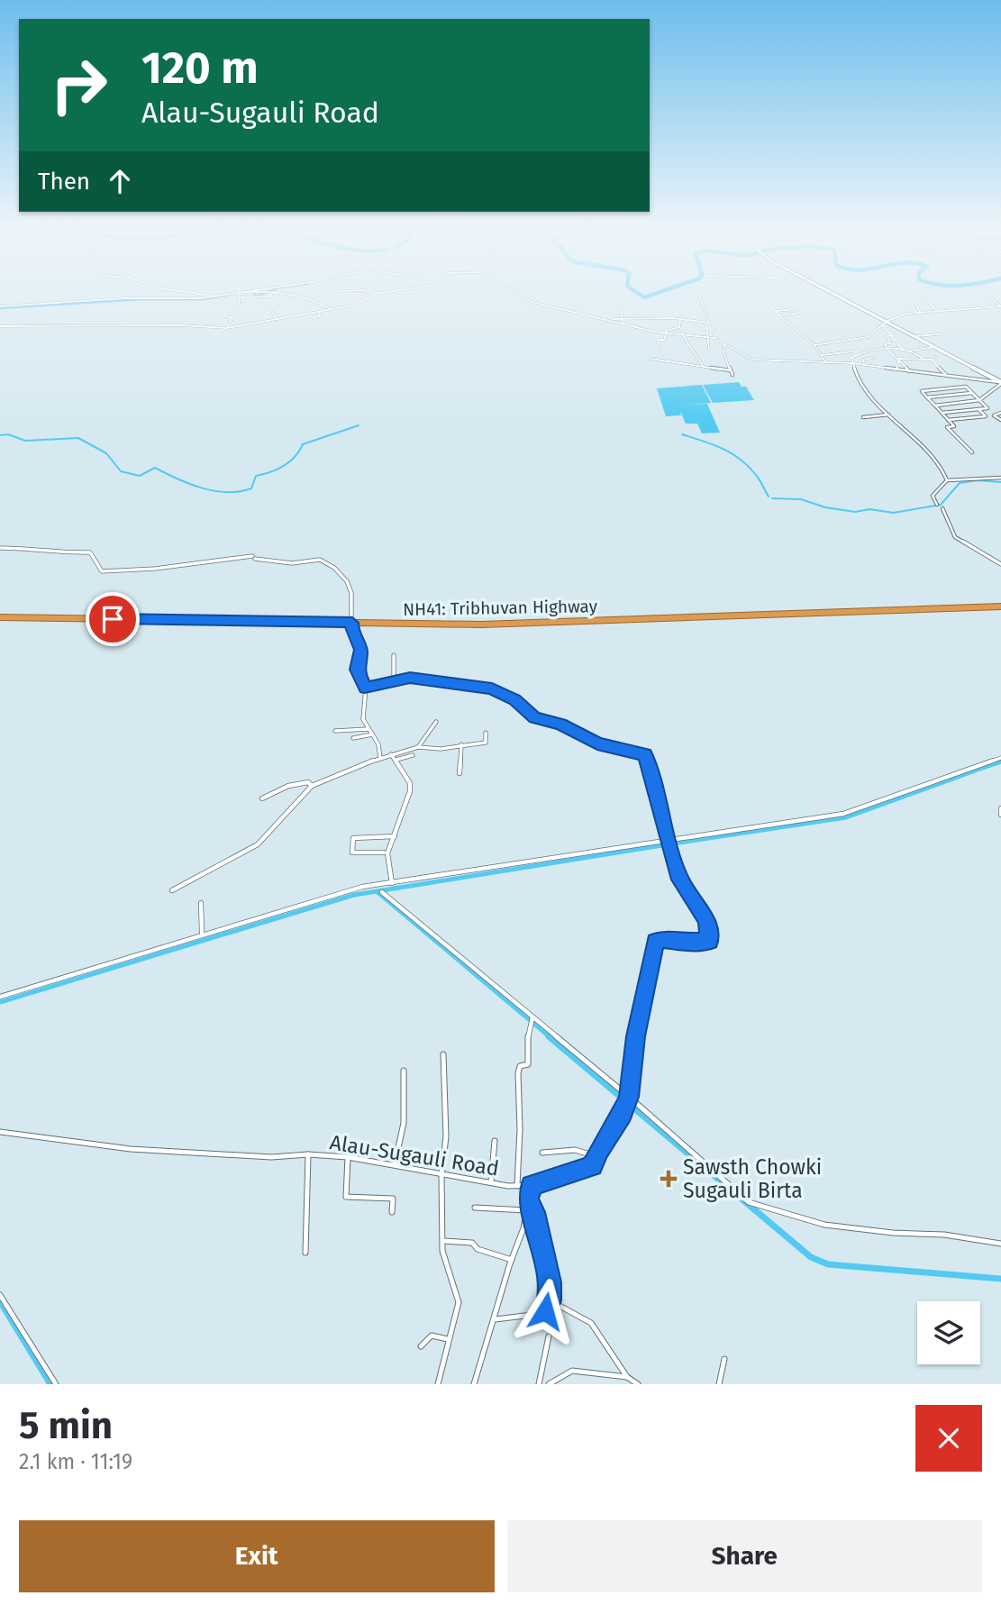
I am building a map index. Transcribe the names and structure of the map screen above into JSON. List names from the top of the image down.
{
  "streets": {
    "highway": ["NH41: Tribhuvan Highway"],
    "street": ["Alau-Sugauli Road"]
  },
  "places": {
    "health": ["Sawsth Chowki Sugauli Birta"]
  },
  "page": {
    "turn": ["120 m", "Alau-Sugauli Road"],
    "then": "Then",
    "heading": ["5 min", "2.1 km · 11:19"],
    "buttons": ["Exit", "Share"]
  }
}
